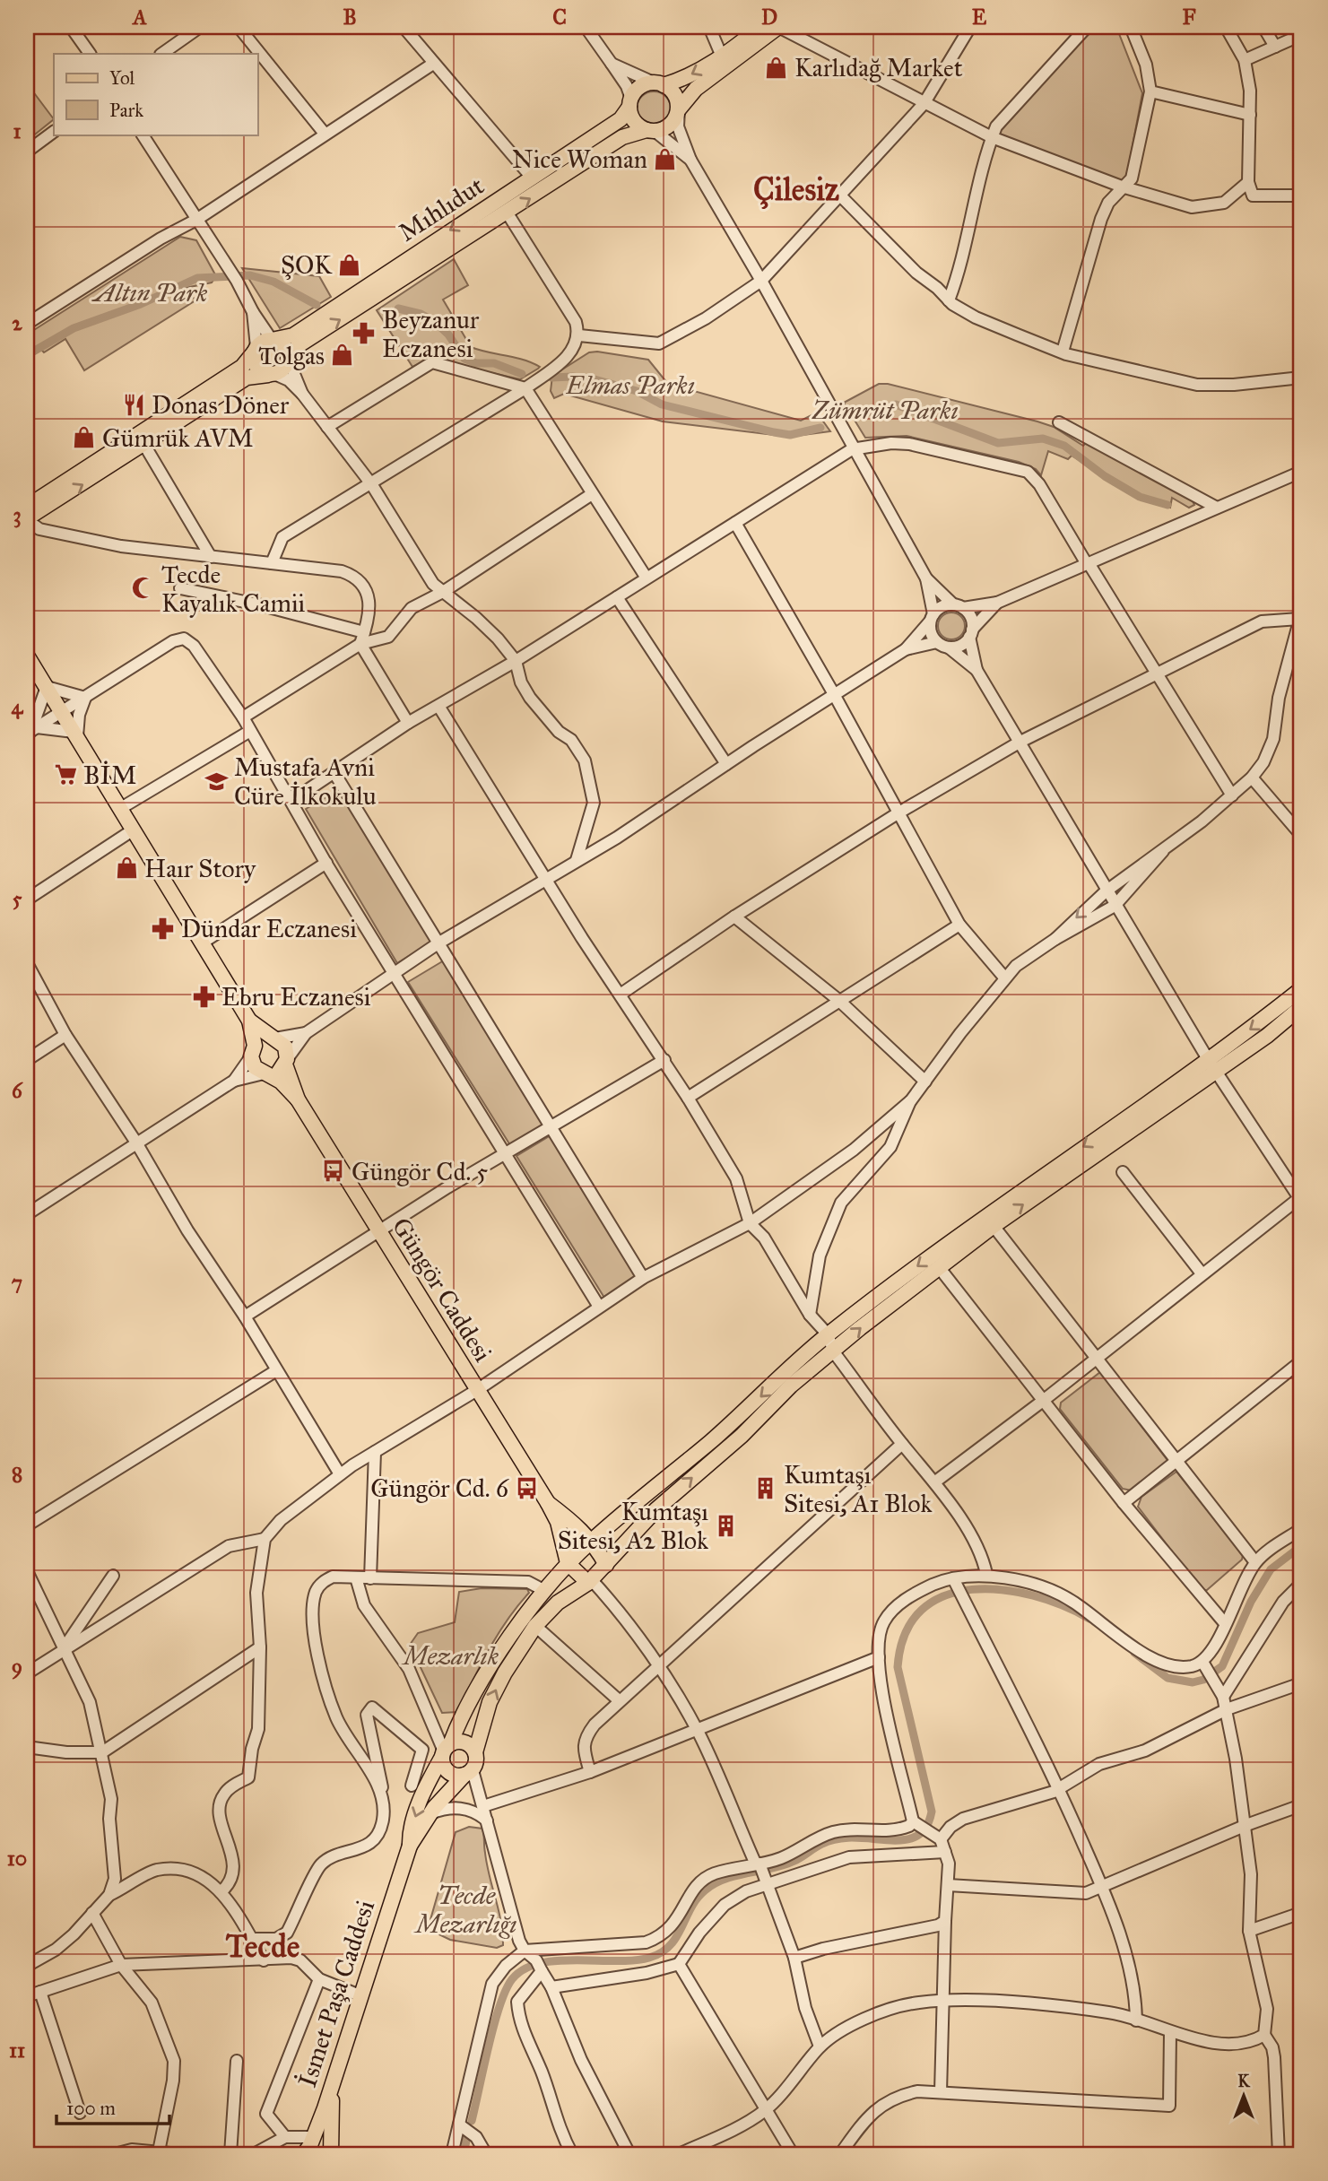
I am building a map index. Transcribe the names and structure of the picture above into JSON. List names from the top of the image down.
{
  "streets": {
    "main road": ["Mıhlıdut", "Güngör Caddesi", "İsmet Paşa Caddesi"]
  },
  "districts": ["Çilesiz", "Tecde"],
  "parks": [
    "Altın Park",
    "Elmas Parkı",
    "Zümrüt Parkı",
    "Mezarlık",
    "Tecde Mezarlığı"
  ],
  "places": {
    "shop": [
      "Karlıdağ Market",
      "Nice Woman",
      "ŞOK",
      "Tolgas",
      "Gümrük AVM",
      "Haır Story"
    ],
    "pharmacy": ["Beyzanur Eczanesi", "Dündar Eczanesi", "Ebru Eczanesi"],
    "restaurant": ["Donas Döner"],
    "mosque": ["Tecde Kayalık Camii"],
    "supermarket": ["BİM"],
    "school or university": ["Mustafa Avni Cüre İlkokulu"],
    "bus stop": ["Güngör Cd. 5", "Güngör Cd. 6"],
    "building": ["Kumtaşı Sitesi, A1 Blok", "Kumtaşı Sitesi, A2 Blok"]
  },
  "legend": ["Yol", "Park"],
  "scale_bar": "100 m",
  "north": "top",
  "grid": {
    "columns": [
      "A",
      "B",
      "C",
      "D",
      "E",
      "F"
    ],
    "rows": [
      "1",
      "2",
      "3",
      "4",
      "5",
      "6",
      "7",
      "8",
      "9",
      "10",
      "11"
    ]
  }
}
